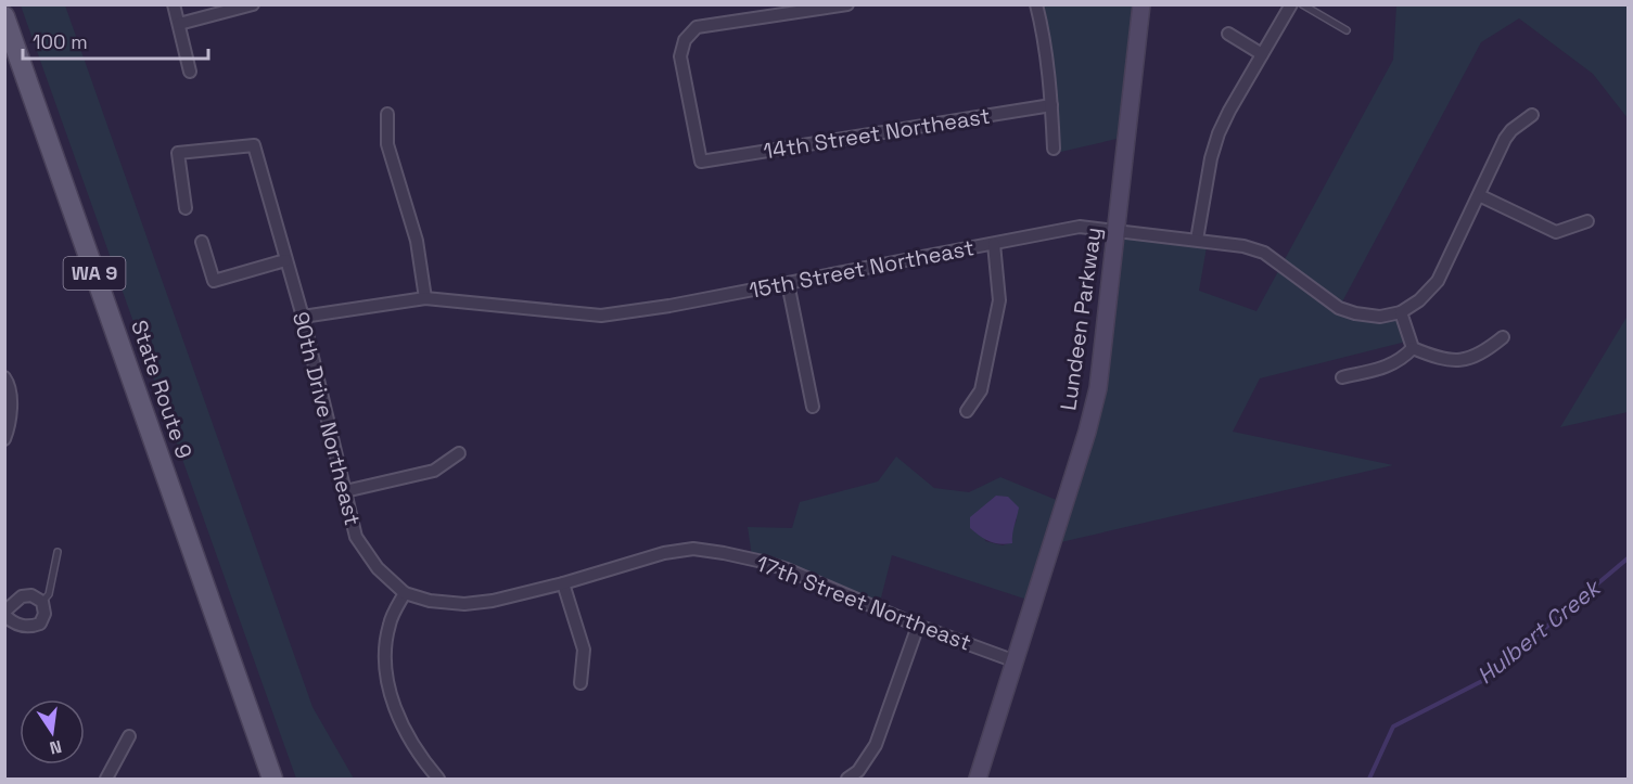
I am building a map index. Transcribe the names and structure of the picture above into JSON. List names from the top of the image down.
{
  "streets": {
    "main road": ["WA 9", "Lundeen Parkway", "State Route 9"],
    "street": [
      "14th Street Northeast",
      "15th Street Northeast",
      "90th Drive Northeast",
      "17th Street Northeast"
    ]
  },
  "crossings": [
    ["15th Street Northeast", "Lundeen Parkway"],
    ["15th Street Northeast", "90th Drive Northeast"],
    ["Lundeen Parkway", "17th Street Northeast"],
    ["90th Drive Northeast", "17th Street Northeast"]
  ],
  "water": ["Hulbert Creek"],
  "scale_bar": "100 m",
  "north": "bottom"
}
